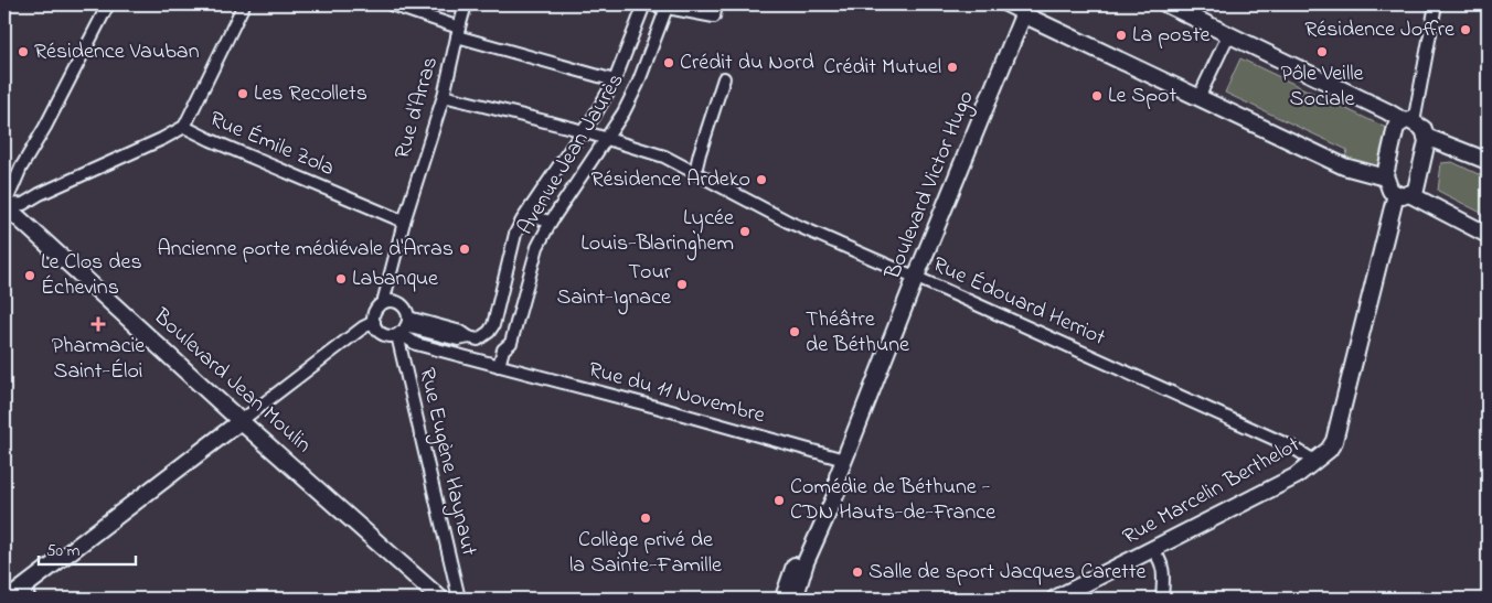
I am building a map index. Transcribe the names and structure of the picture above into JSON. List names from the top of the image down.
{
  "streets": {
    "main road": ["Boulevard Victor Hugo", "Boulevard Jean Moulin", "Rue Marcelin Berthelot"],
    "street": [
      "Rue d'Arras",
      "Rue Émile Zola",
      "Avenue Jean Jaurès",
      "Rue Édouard Herriot",
      "Rue du 11 Novembre",
      "Rue Eugène Haynaut"
    ]
  },
  "crossings": [
    ["Rue d'Arras", "Rue Émile Zola"],
    ["Rue d'Arras", "Avenue Jean Jaurès"],
    ["Rue d'Arras", "Rue Édouard Herriot"],
    ["Rue d'Arras", "Rue du 11 Novembre"],
    ["Rue d'Arras", "Rue Eugène Haynaut"],
    ["Rue Émile Zola", "Boulevard Jean Moulin"],
    ["Avenue Jean Jaurès", "Rue Édouard Herriot"],
    ["Avenue Jean Jaurès", "Rue du 11 Novembre"],
    ["Avenue Jean Jaurès", "Rue Eugène Haynaut"],
    ["Boulevard Victor Hugo", "Rue Édouard Herriot"],
    ["Boulevard Victor Hugo", "Rue du 11 Novembre"],
    ["Rue Édouard Herriot", "Rue Marcelin Berthelot"],
    ["Rue du 11 Novembre", "Rue Eugène Haynaut"]
  ],
  "places": {
    "other": [
      "Résidence Joffre",
      "La poste",
      "Résidence Vauban",
      "Pôle Veille Sociale",
      "Crédit du Nord",
      "Crédit Mutuel",
      "Les Recollets",
      "Le Spot",
      "Résidence Ardeko",
      "Lycée Louis-Blaringhem",
      "Ancienne porte médiévale d'Arras",
      "Le Clos des Échevins",
      "Labanque",
      "Tour Saint-Ignace",
      "Théâtre de Béthune",
      "Comédie de Béthune - CDN Hauts-de-France",
      "Collège privé de la Sainte-Famille",
      "Salle de sport Jacques Carette"
    ],
    "health": ["Pharmacie Saint-Éloi"]
  },
  "scale_bar": "50 m"
}
